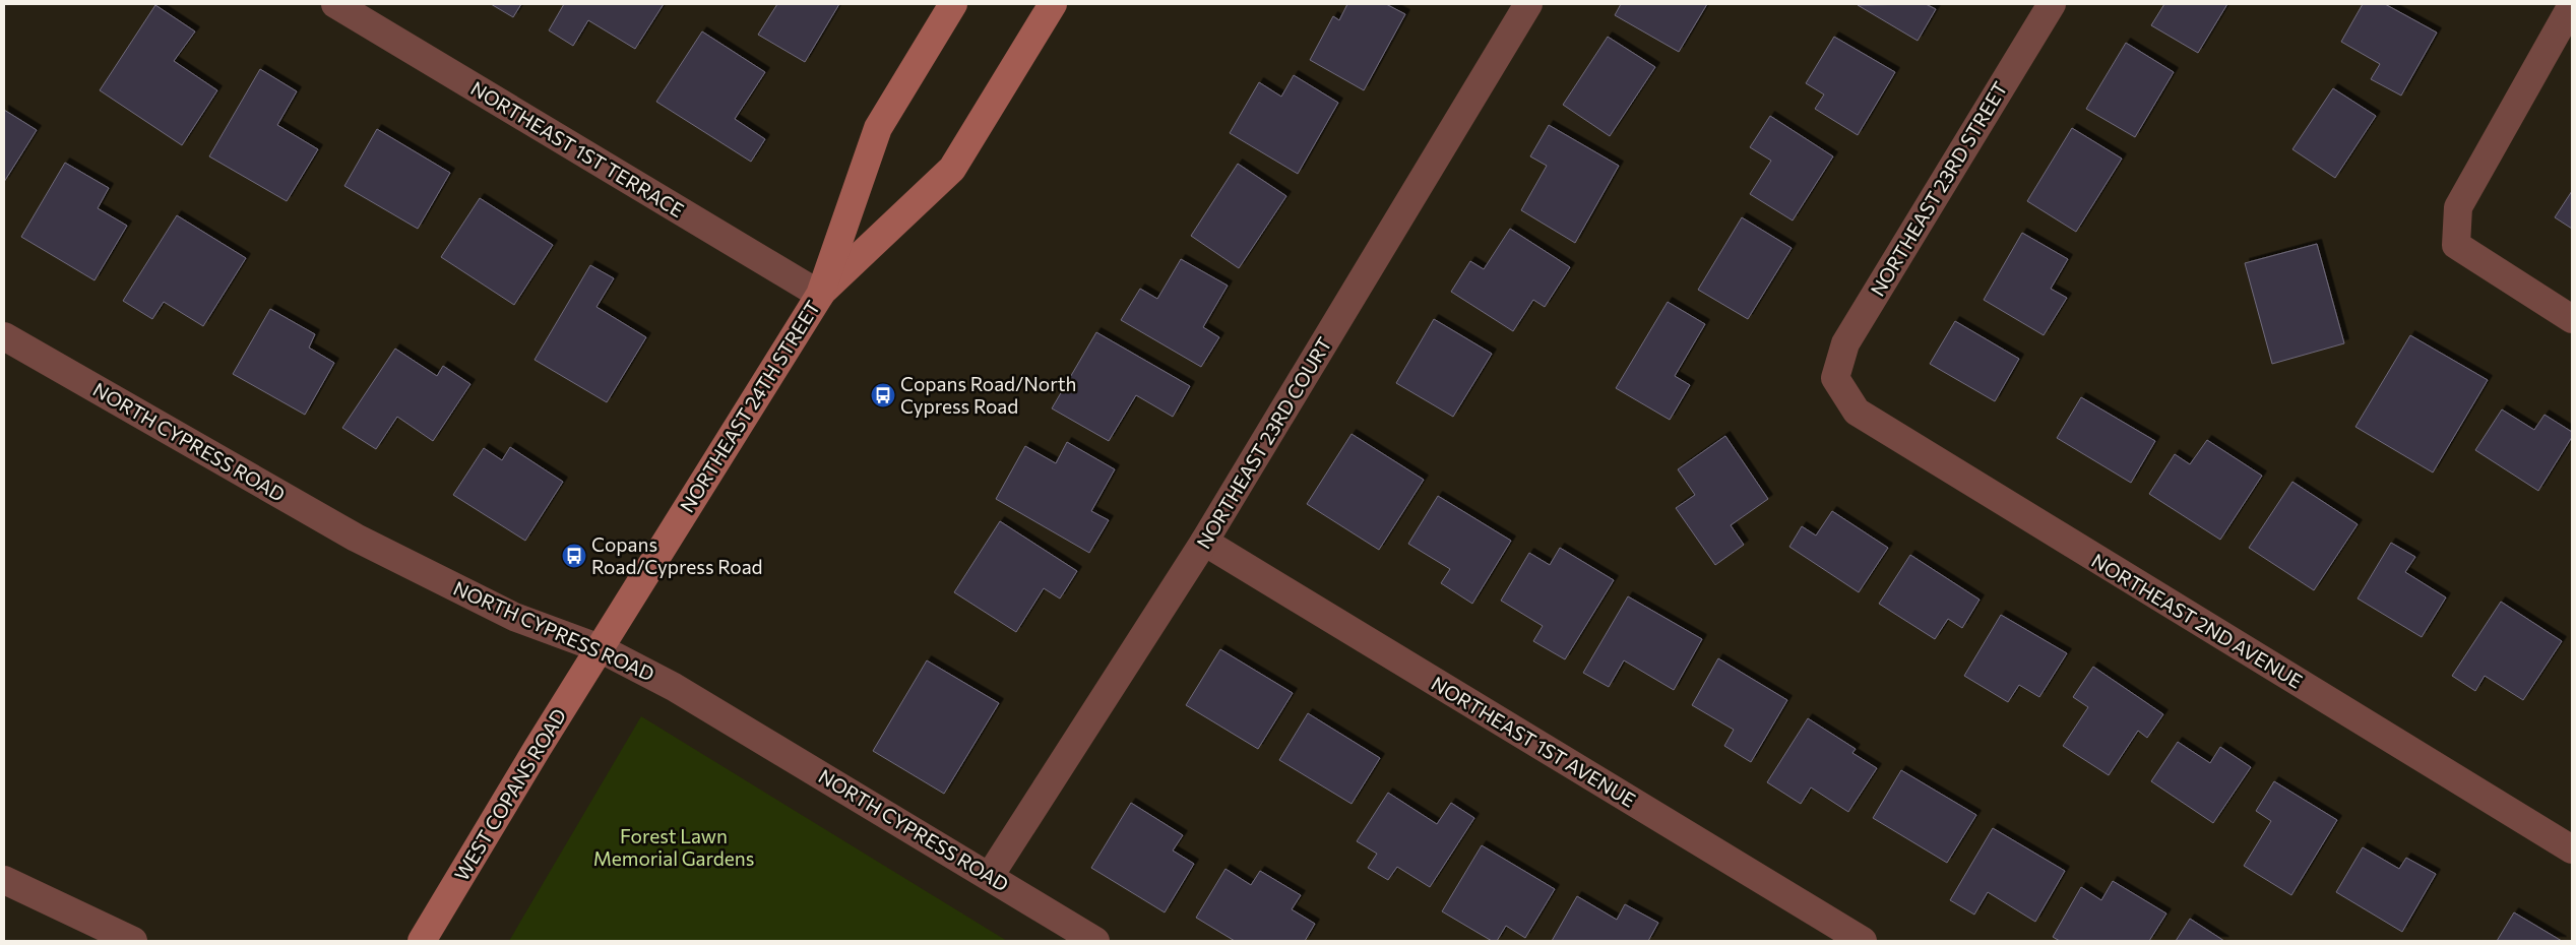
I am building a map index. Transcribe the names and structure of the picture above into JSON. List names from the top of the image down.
{
  "streets": {
    "main road": ["NORTHEAST 24TH STREET", "WEST COPANS ROAD"],
    "street": [
      "NORTHEAST 1ST TERRACE",
      "NORTHEAST 23RD STREET",
      "NORTH CYPRESS ROAD",
      "NORTHEAST 23RD COURT",
      "NORTHEAST 2ND AVENUE",
      "NORTHEAST 1ST AVENUE"
    ]
  },
  "crossings": [
    ["NORTHEAST 1ST TERRACE", "NORTHEAST 24TH STREET"],
    ["NORTHEAST 23RD STREET", "NORTHEAST 2ND AVENUE"],
    ["NORTHEAST 24TH STREET", "NORTH CYPRESS ROAD"],
    ["NORTHEAST 24TH STREET", "WEST COPANS ROAD"],
    ["NORTH CYPRESS ROAD", "NORTHEAST 23RD COURT"],
    ["NORTH CYPRESS ROAD", "WEST COPANS ROAD"],
    ["NORTHEAST 23RD COURT", "NORTHEAST 1ST AVENUE"]
  ],
  "parks": ["Forest Lawn Memorial Gardens"],
  "places": {
    "bus stop": ["Copans Road/North Cypress Road", "Copans Road/Cypress Road"]
  }
}
